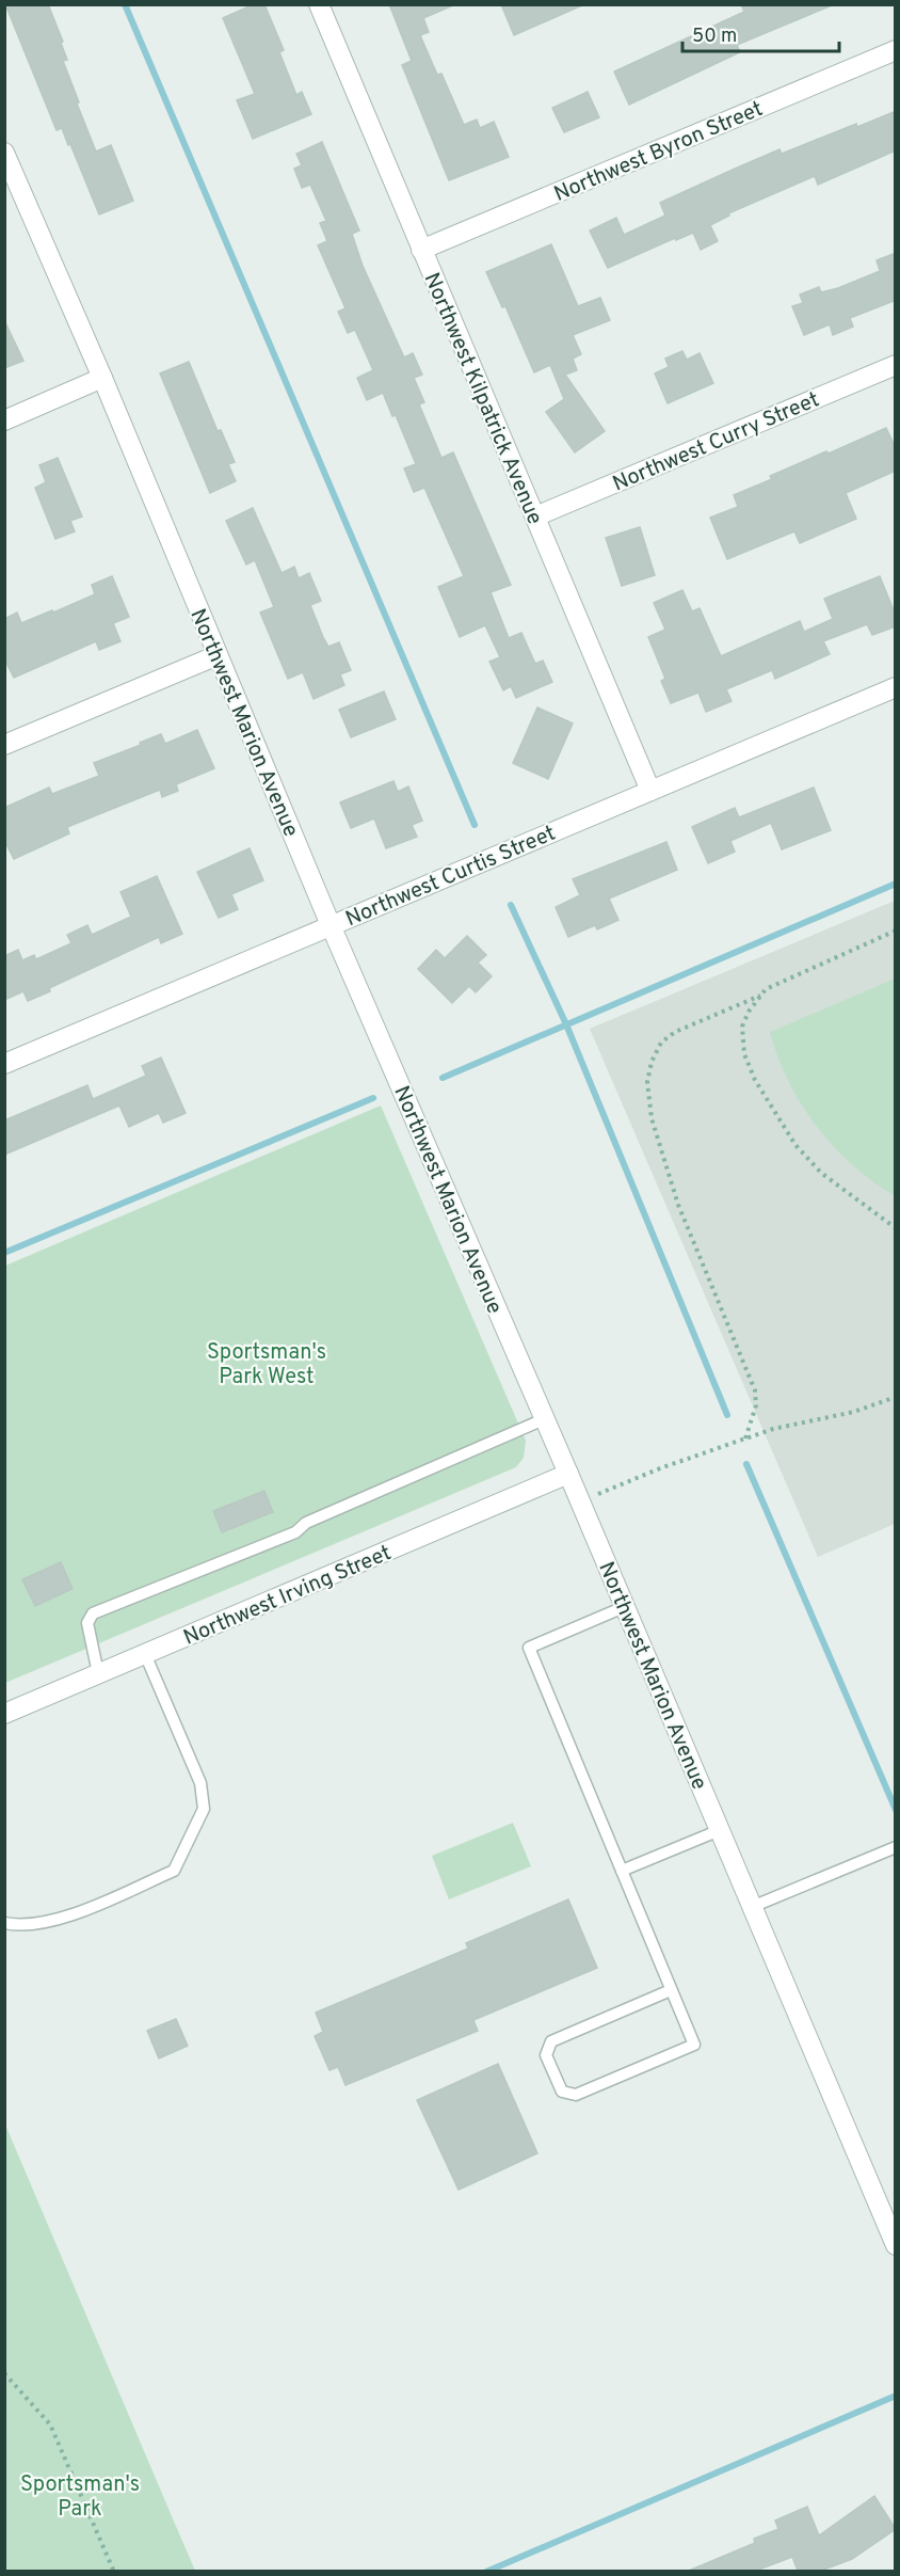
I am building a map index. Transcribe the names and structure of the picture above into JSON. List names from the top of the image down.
{
  "streets": {
    "street": [
      "Northwest Byron Street",
      "Northwest Kilpatrick Avenue",
      "Northwest Curry Street",
      "Northwest Marion Avenue",
      "Northwest Curtis Street",
      "Northwest Irving Street"
    ]
  },
  "crossings": [
    ["Northwest Byron Street", "Northwest Kilpatrick Avenue"],
    ["Northwest Kilpatrick Avenue", "Northwest Curry Street"],
    ["Northwest Kilpatrick Avenue", "Northwest Curtis Street"],
    ["Northwest Marion Avenue", "Northwest Curtis Street"],
    ["Northwest Marion Avenue", "Northwest Irving Street"]
  ],
  "parks": ["Sportsman's Park West", "Sportsman's Park"],
  "scale_bar": "50 m"
}
